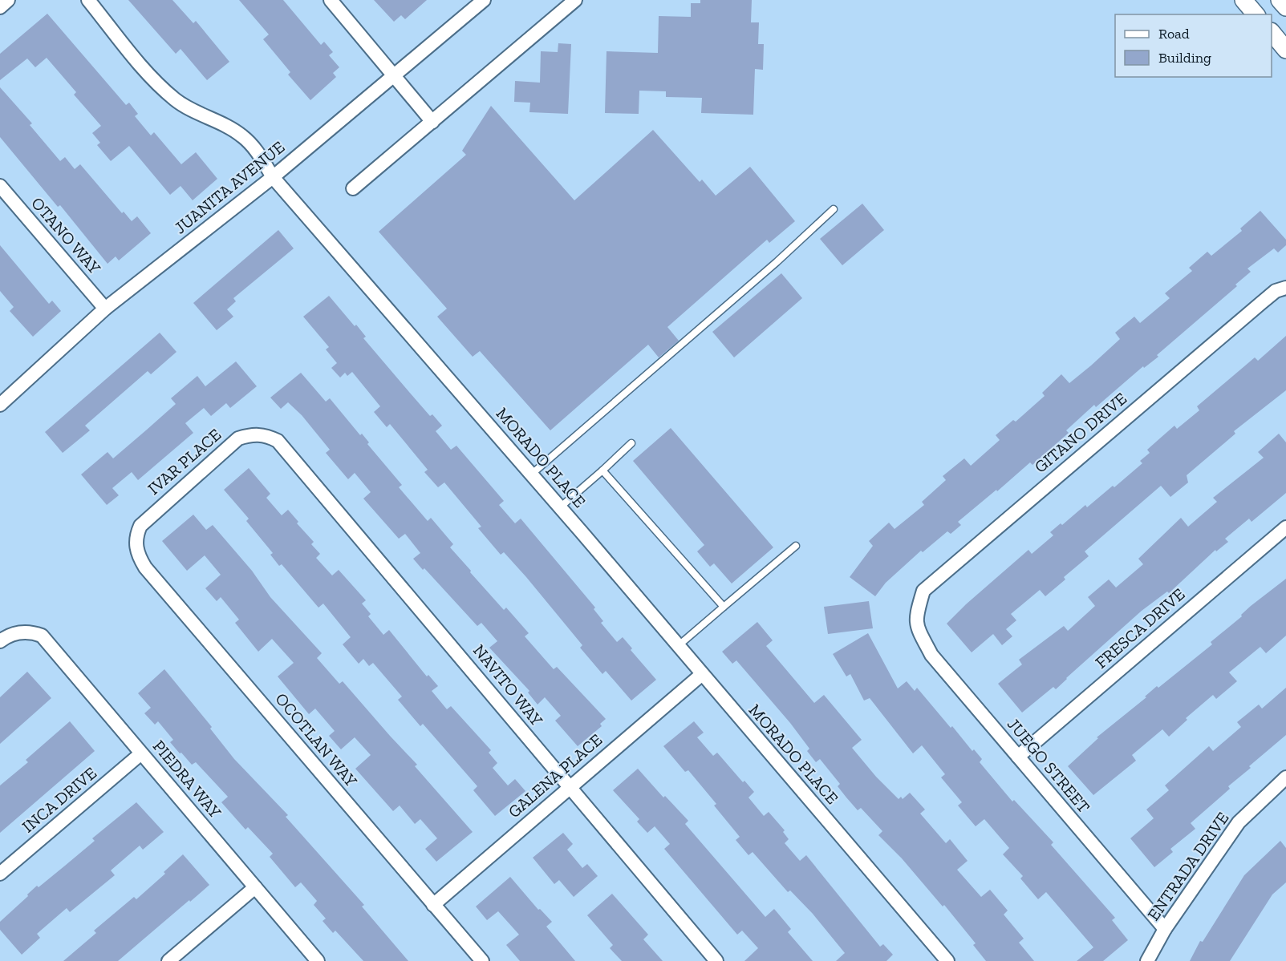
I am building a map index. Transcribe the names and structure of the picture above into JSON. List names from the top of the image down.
{
  "streets": {
    "street": [
      "JUANITA AVENUE",
      "OTANO WAY",
      "GITANO DRIVE",
      "MORADO PLACE",
      "IVAR PLACE",
      "FRESCA DRIVE",
      "NAVITO WAY",
      "OCOTLAN WAY",
      "JUEGO STREET",
      "GALENA PLACE",
      "PIEDRA WAY",
      "INCA DRIVE",
      "ENTRADA DRIVE"
    ]
  },
  "crossings": [
    ["JUANITA AVENUE", "OTANO WAY"],
    ["JUANITA AVENUE", "MORADO PLACE"],
    ["GITANO DRIVE", "JUEGO STREET"],
    ["MORADO PLACE", "GALENA PLACE"],
    ["IVAR PLACE", "NAVITO WAY"],
    ["IVAR PLACE", "OCOTLAN WAY"],
    ["FRESCA DRIVE", "JUEGO STREET"],
    ["NAVITO WAY", "GALENA PLACE"],
    ["OCOTLAN WAY", "GALENA PLACE"],
    ["JUEGO STREET", "ENTRADA DRIVE"],
    ["PIEDRA WAY", "INCA DRIVE"]
  ],
  "legend": ["Road", "Building"]
}
